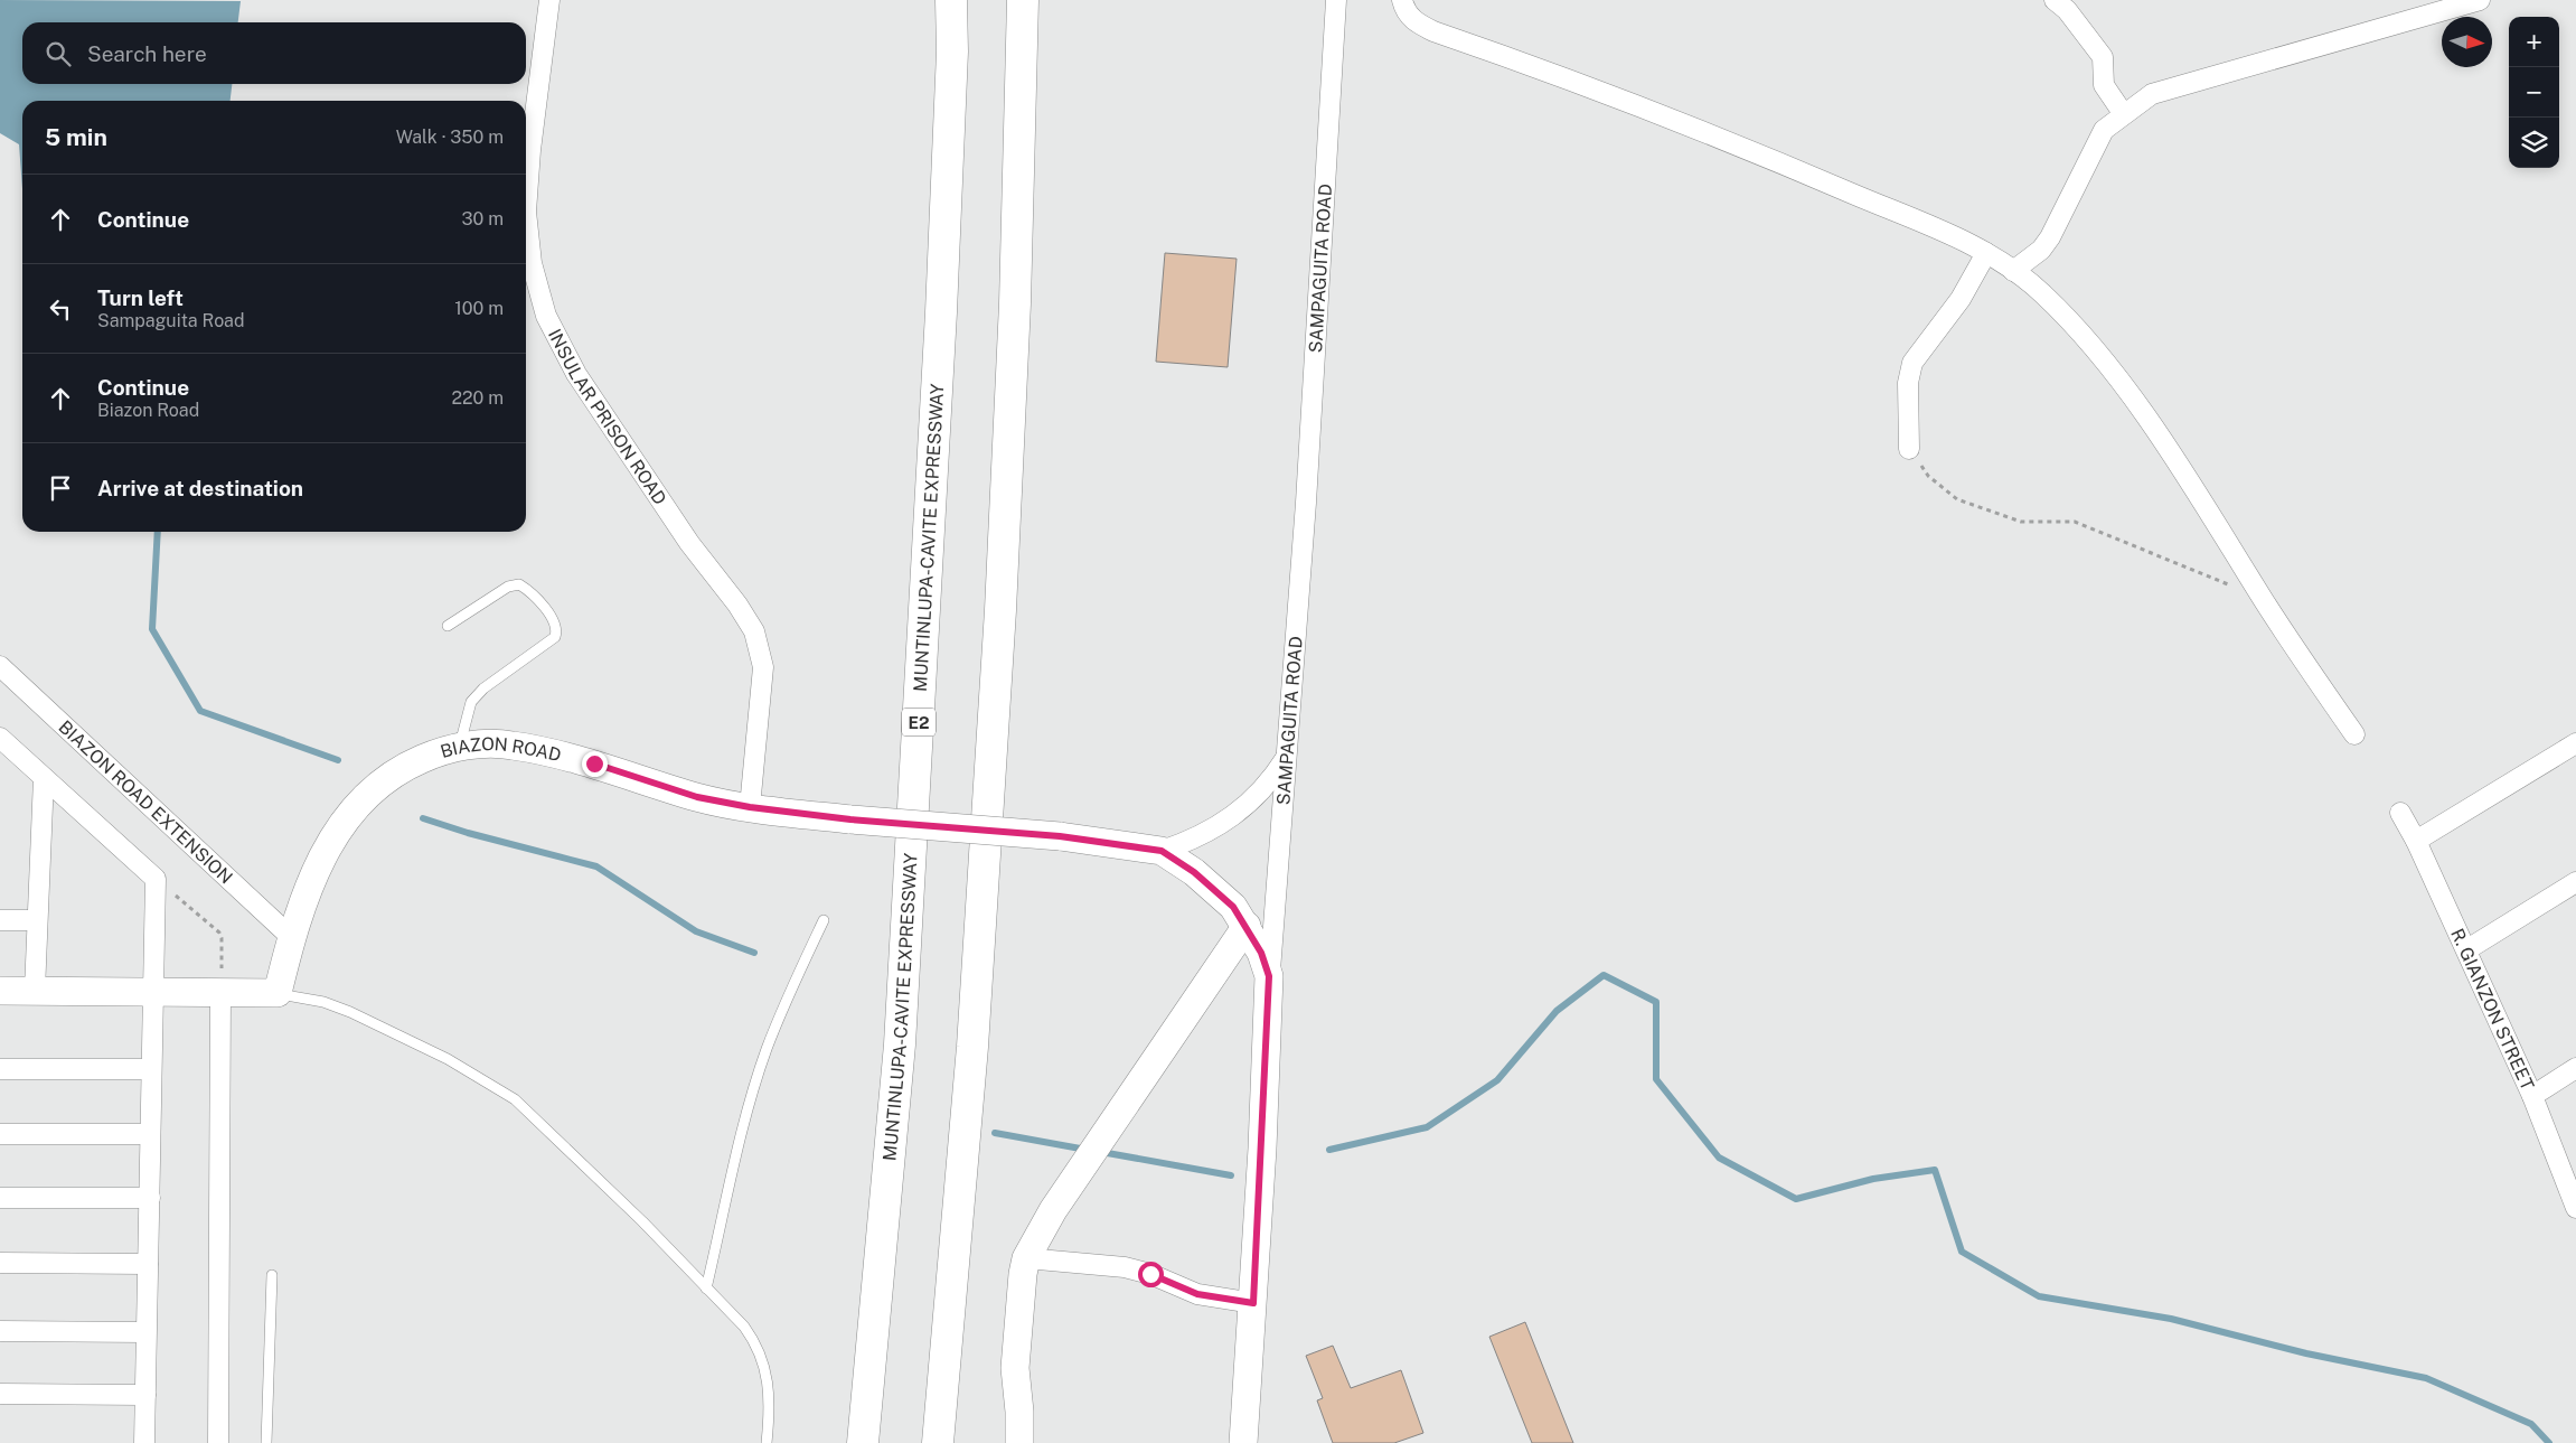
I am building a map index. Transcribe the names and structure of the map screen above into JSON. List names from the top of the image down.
{
  "streets": {
    "highway": ["MUNTINLUPA-CAVITE EXPRESSWAY", "E2"],
    "street": [
      "SAMPAGUITA ROAD",
      "INSULAR PRISON ROAD",
      "BIAZON ROAD",
      "BIAZON ROAD EXTENSION",
      "R. GIANZON STREET"
    ]
  },
  "crossings": [
    ["SAMPAGUITA ROAD", "BIAZON ROAD"],
    ["INSULAR PRISON ROAD", "BIAZON ROAD"],
    ["BIAZON ROAD", "BIAZON ROAD EXTENSION"]
  ],
  "north": "right",
  "page": {
    "map_buttons": ["+", "−"],
    "search": "Search here",
    "heading": ["5 min", "Walk · 350 m"],
    "list": [
      ["Continue", "30 m"],
      ["Turn left", "Sampaguita Road", "100 m"],
      ["Continue", "Biazon Road", "220 m"],
      "Arrive at destination"
    ]
  }
}
